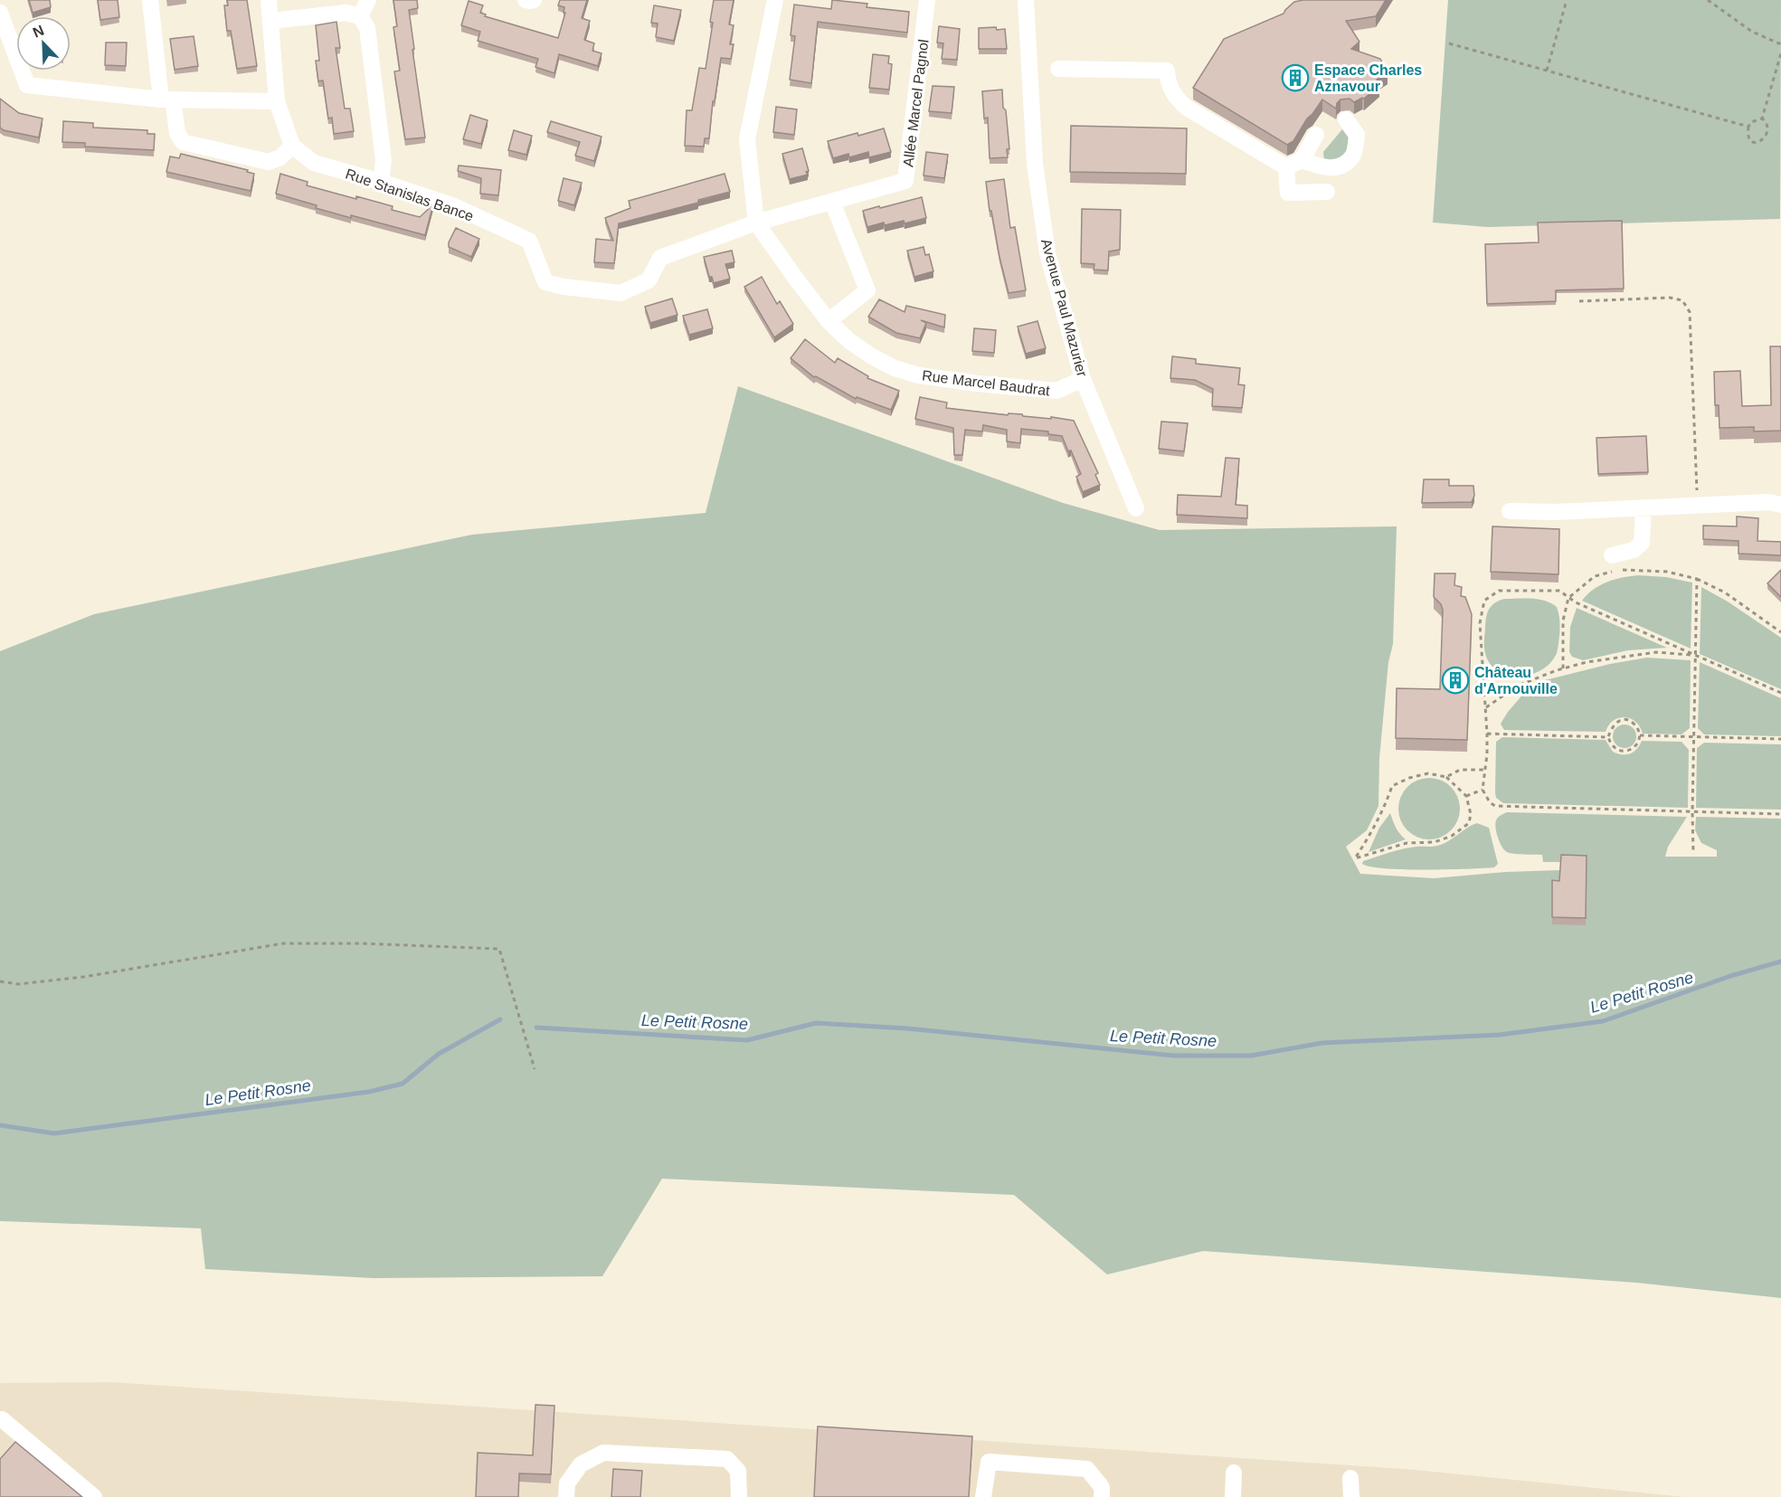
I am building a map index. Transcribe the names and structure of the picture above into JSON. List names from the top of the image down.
{
  "streets": {
    "street": [
      "Allée Marcel Pagnol",
      "Rue Stanislas Bance",
      "Avenue Paul Mazurier",
      "Rue Marcel Baudrat"
    ]
  },
  "crossings": [
    ["Allée Marcel Pagnol", "Rue Stanislas Bance"],
    ["Allée Marcel Pagnol", "Rue Marcel Baudrat"],
    ["Rue Stanislas Bance", "Rue Marcel Baudrat"],
    ["Avenue Paul Mazurier", "Rue Marcel Baudrat"]
  ],
  "water": ["Le Petit Rosne"],
  "places": {
    "building": ["Espace Charles Aznavour", "Château d'Arnouville"]
  },
  "north": "top left"
}
